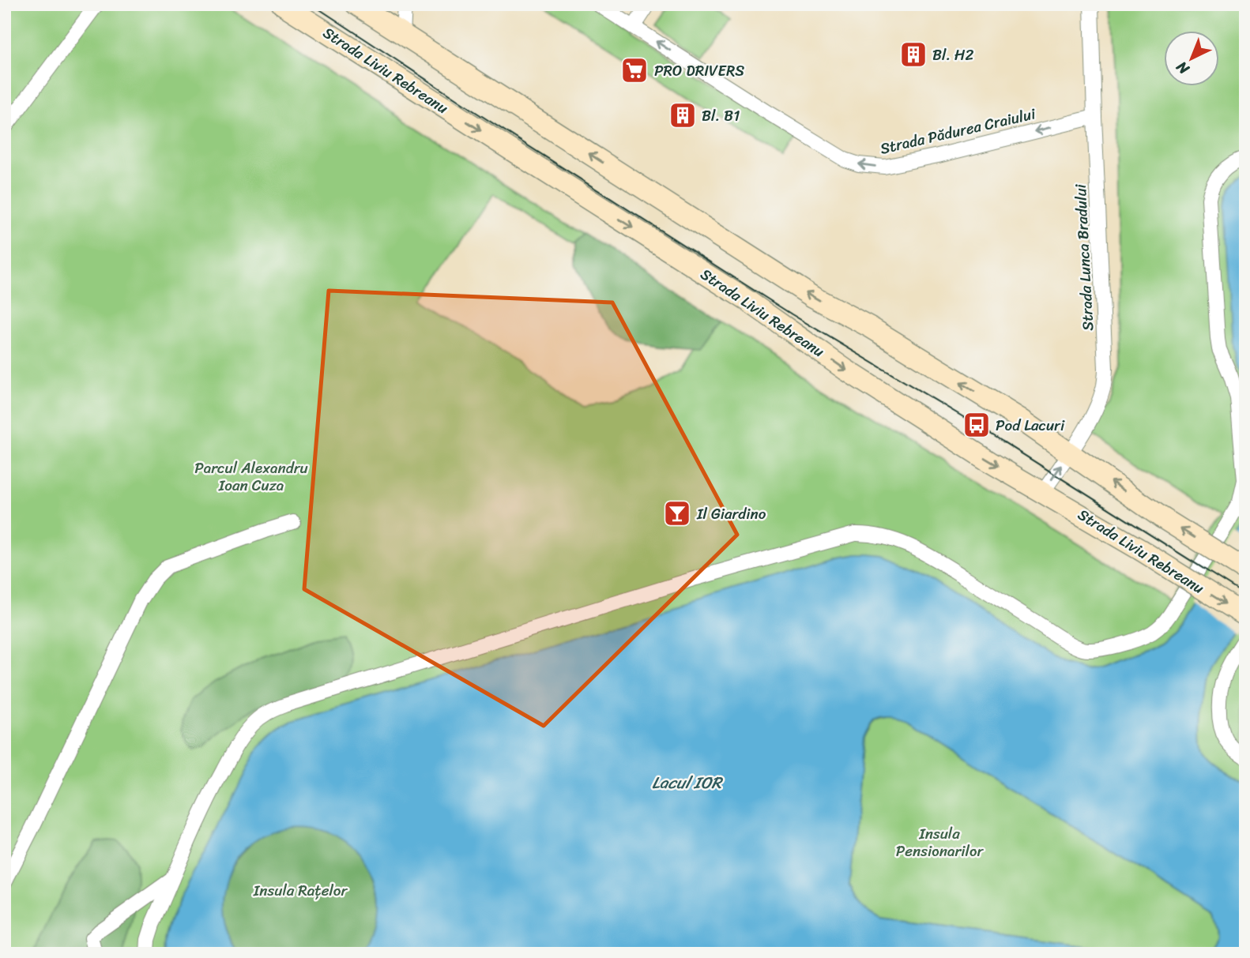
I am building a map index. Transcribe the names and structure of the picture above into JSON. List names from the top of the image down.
{
  "streets": {
    "main road": ["Strada Liviu Rebreanu"],
    "street": ["Strada Pădurea Craiului", "Strada Lunca Bradului"]
  },
  "crossings": [
    ["Strada Liviu Rebreanu", "Strada Lunca Bradului"],
    ["Strada Pădurea Craiului", "Strada Lunca Bradului"]
  ],
  "one_way": ["Strada Pădurea Craiului"],
  "water": ["Lacul IOR"],
  "parks": ["Parcul Alexandru Ioan Cuza", "Insula Pensionarilor", "Insula Rațelor"],
  "places": {
    "building": ["Bl. H2", "Bl. B1"],
    "supermarket": ["PRO DRIVERS"],
    "bus stop": ["Pod Lacuri"],
    "bar": ["Il Giardino"]
  },
  "north": "bottom left"
}
